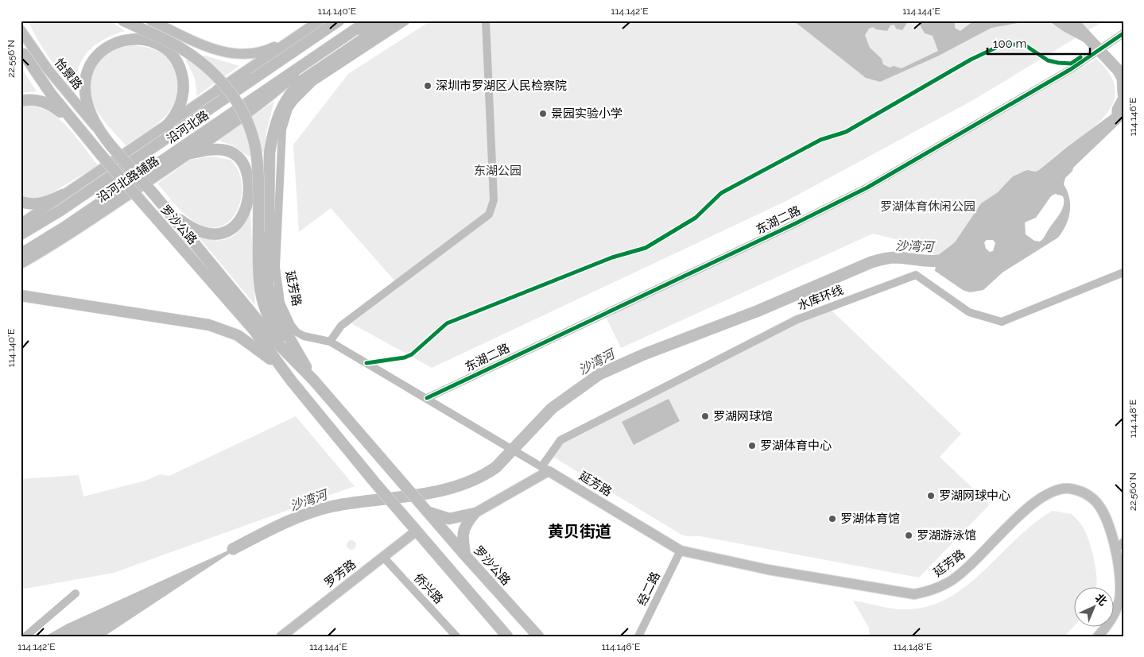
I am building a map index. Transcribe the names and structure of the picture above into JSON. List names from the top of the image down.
{
  "streets": {
    "highway": ["沿河北路", "罗沙公路"],
    "main road": [
      "怡景路",
      "沿河北路辅路",
      "延芳路",
      "罗芳路"
    ],
    "street": [
      "东湖二路",
      "水库环线",
      "侨兴路",
      "经二路"
    ]
  },
  "crossings": [
    ["怡景路", "罗沙公路"],
    ["沿河北路", "沿河北路辅路"],
    ["沿河北路辅路", "罗沙公路"],
    ["东湖二路", "延芳路"],
    ["罗沙公路", "罗芳路"],
    ["延芳路", "水库环线"],
    ["延芳路", "经二路"],
    ["罗芳路", "侨兴路"]
  ],
  "districts": ["黄贝街道"],
  "water": ["沙湾河"],
  "parks": ["东湖公园", "罗湖体育休闲公园"],
  "places": [
    "深圳市罗湖区人民检察院",
    "景园实验小学",
    "罗湖网球馆",
    "罗湖体育中心",
    "罗湖网球中心",
    "罗湖体育馆",
    "罗湖游泳馆"
  ],
  "scale_bar": "100 m",
  "north": "top right",
  "coordinates": [
    "114.140°E",
    "114.142°E",
    "114.144°E",
    "22.556°N",
    "114.146°E",
    "114.148°E",
    "22.560°N"
  ]
}
